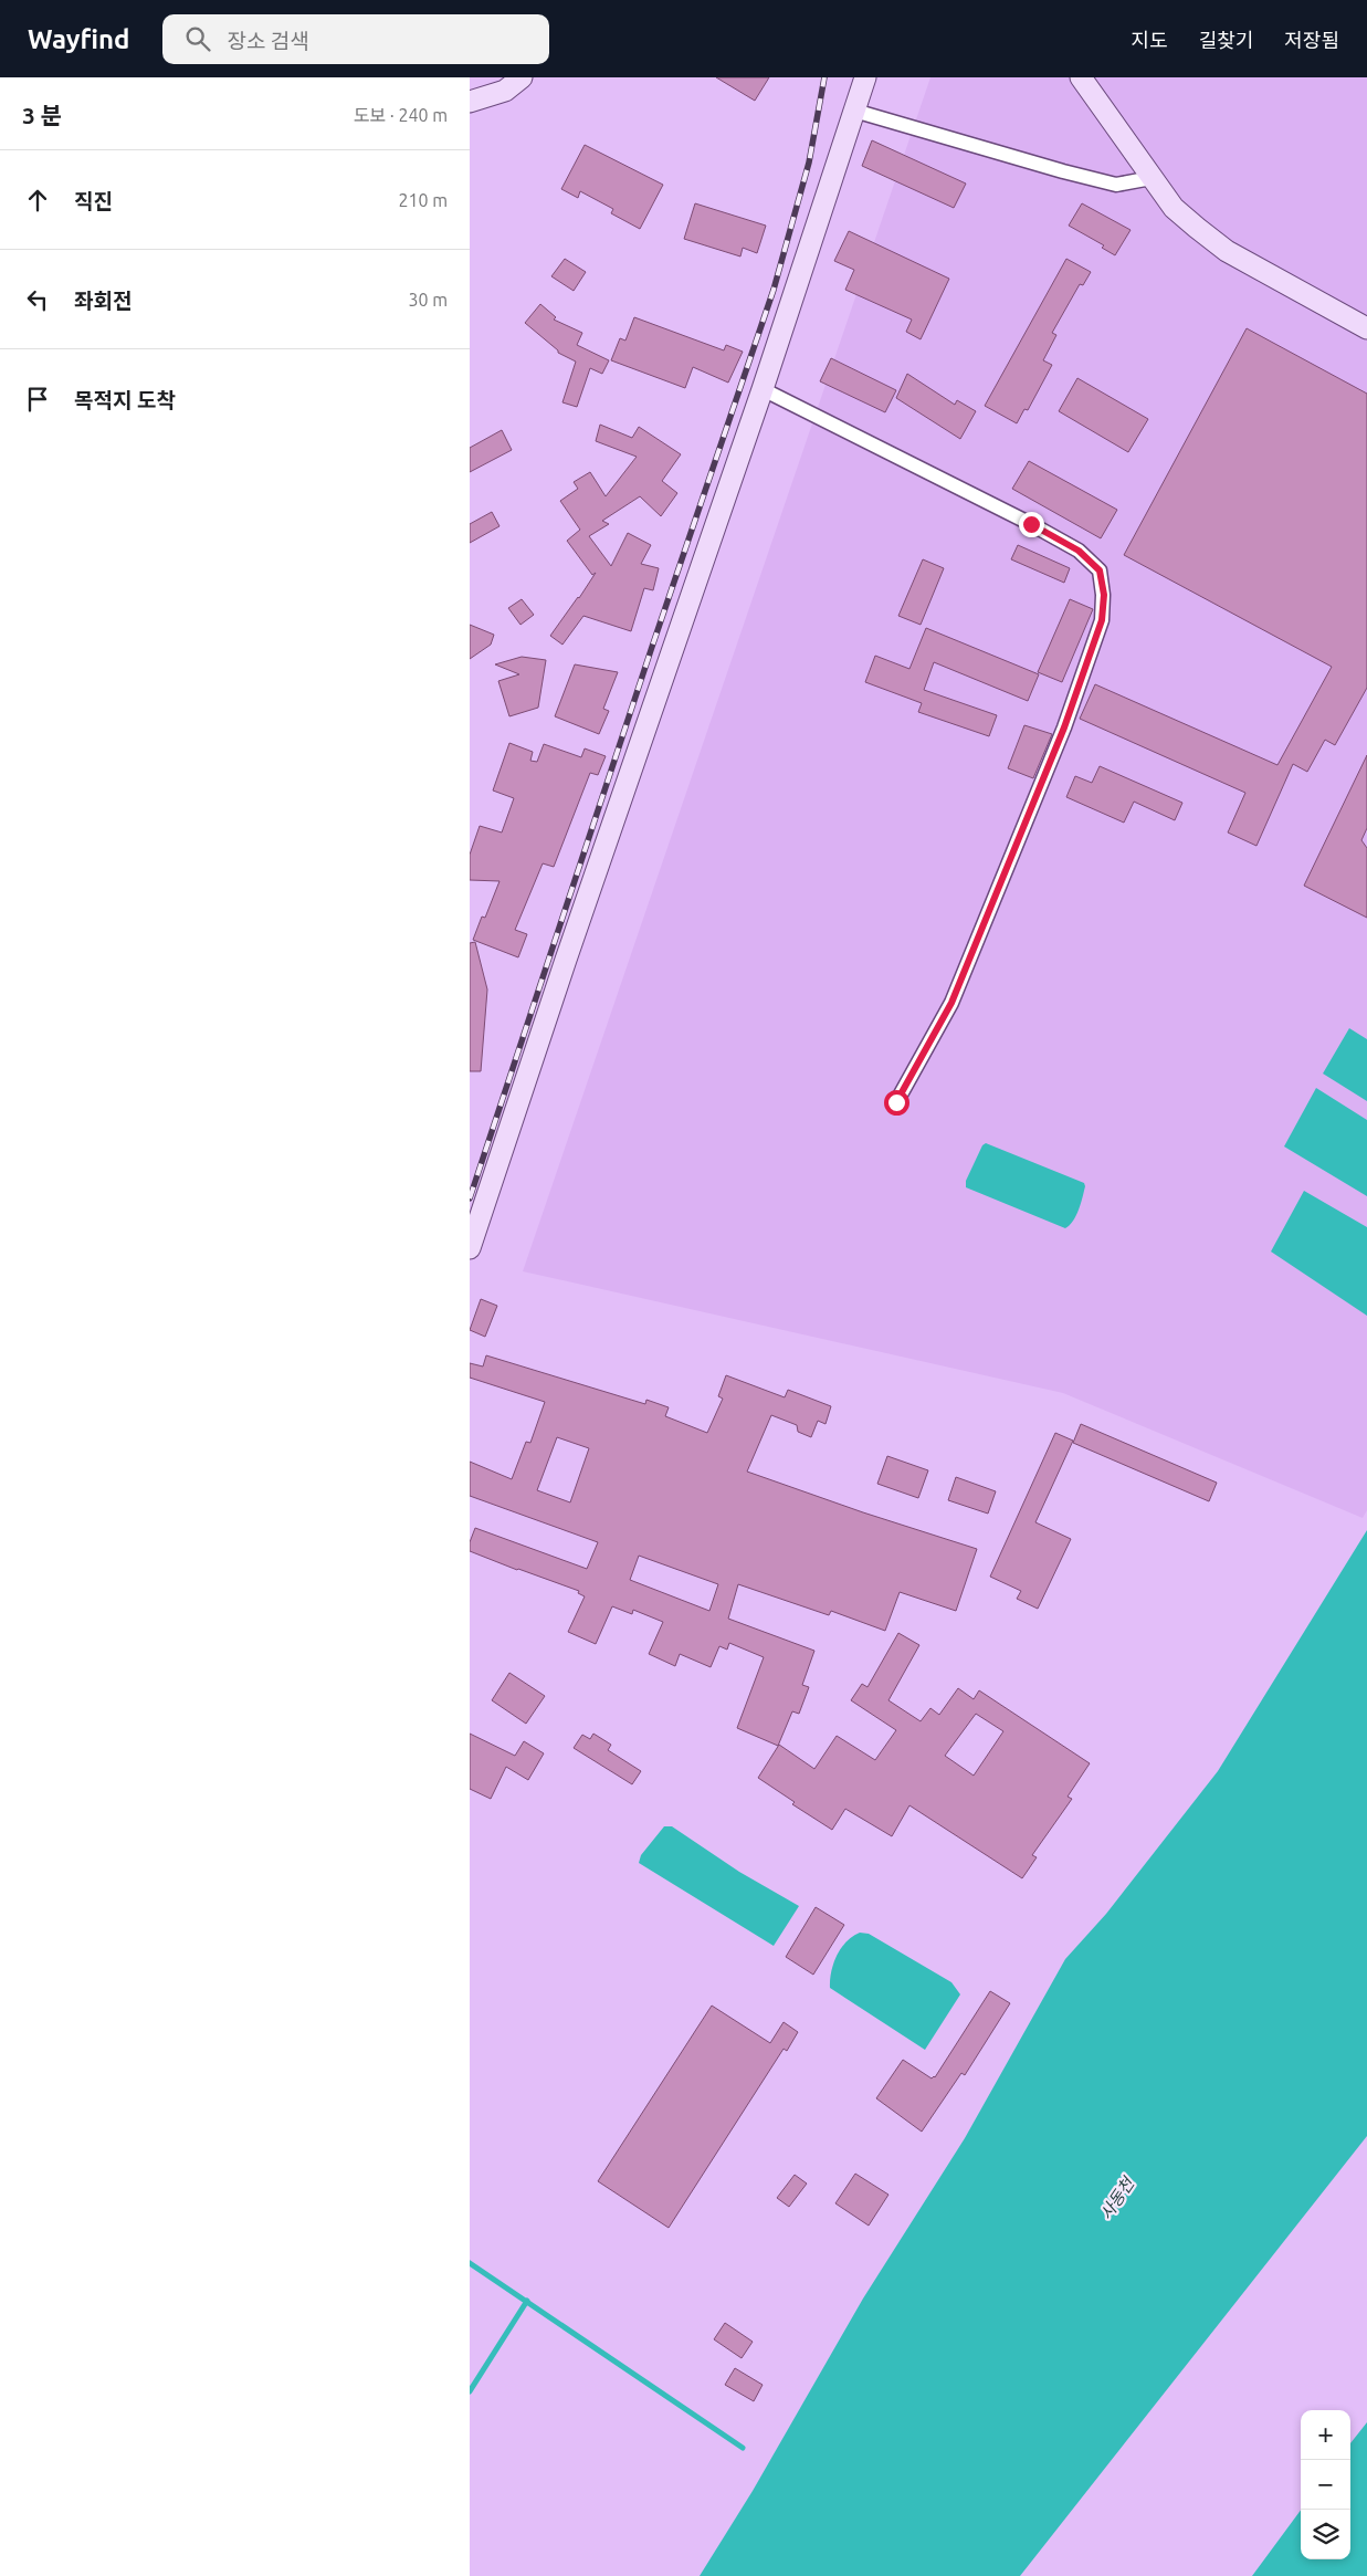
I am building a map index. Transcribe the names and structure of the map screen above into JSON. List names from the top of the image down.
{
  "water": ["사동천"],
  "page": {
    "header": "Wayfind",
    "search": "장소 검색",
    "nav": ["지도", "길찾기", "저장됨"],
    "heading": ["3 분", "도보 · 240 m"],
    "list": [
      ["직진", "210 m"],
      ["좌회전", "30 m"],
      "목적지 도착"
    ],
    "map_buttons": ["+", "−"]
  }
}
